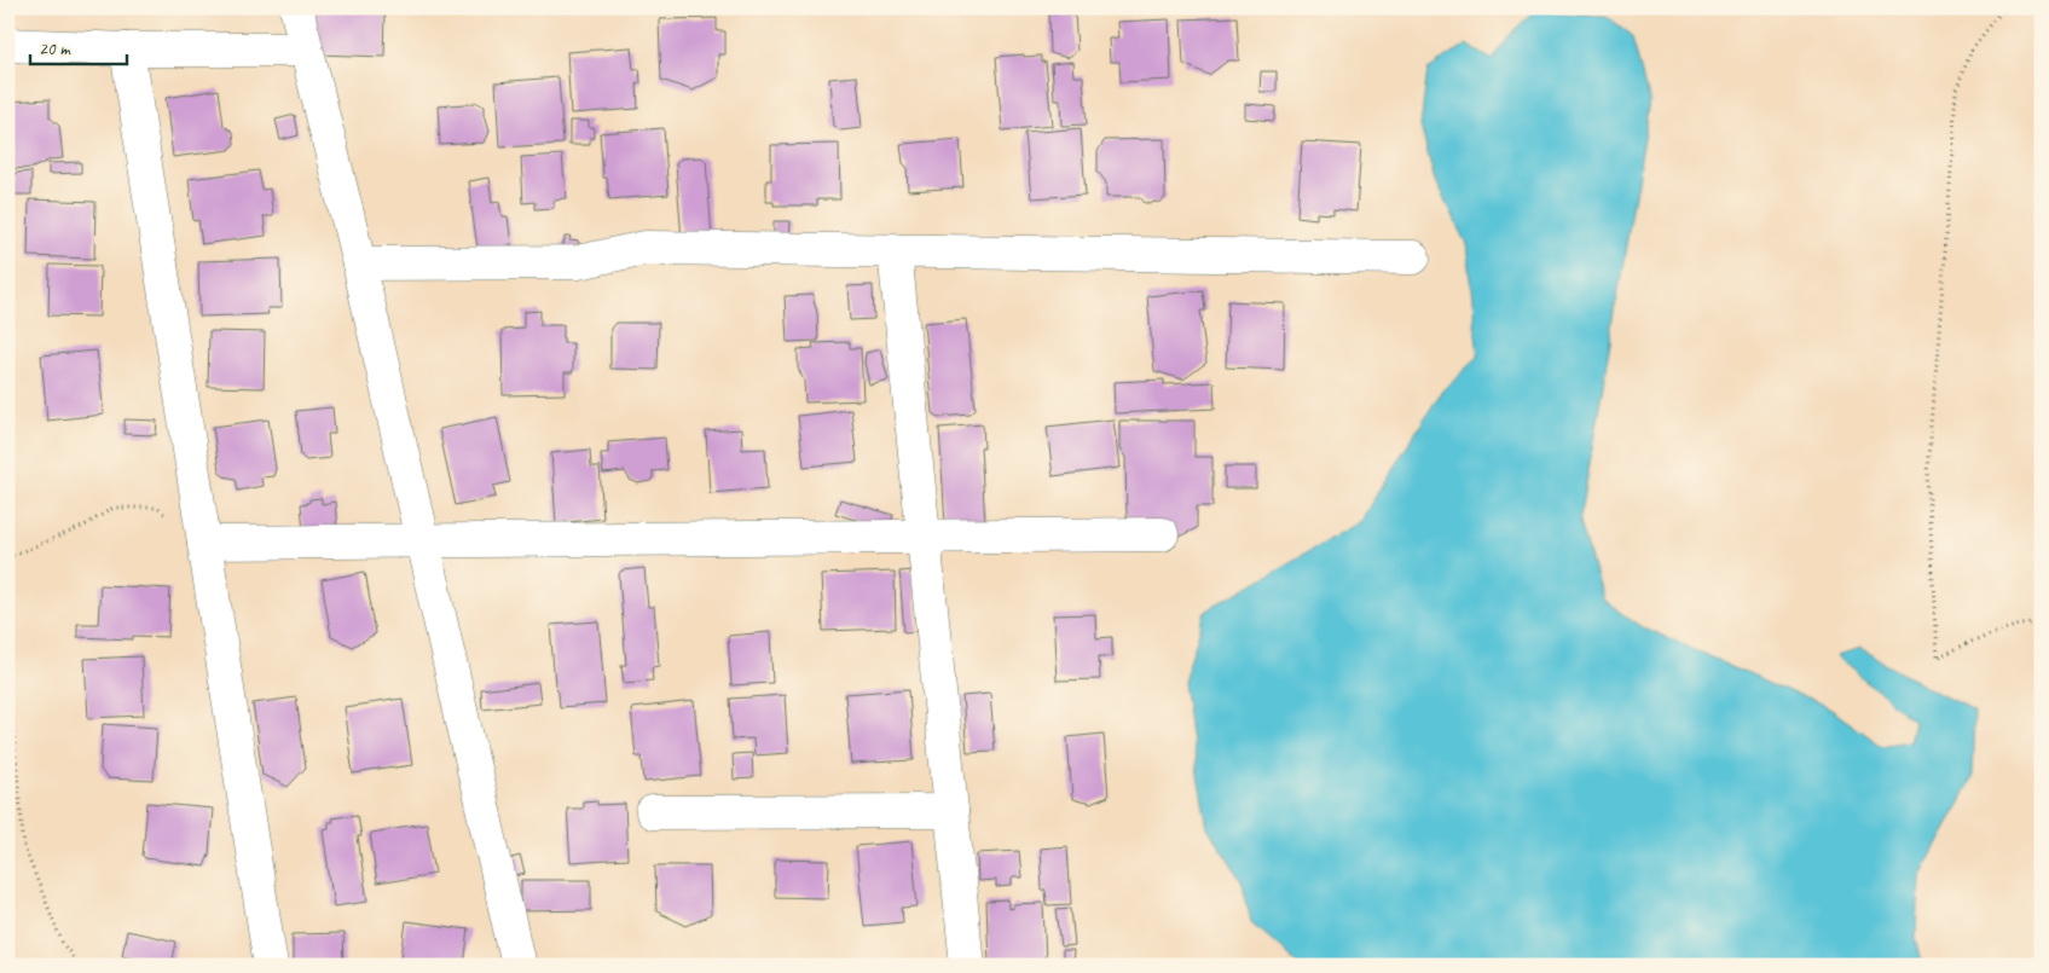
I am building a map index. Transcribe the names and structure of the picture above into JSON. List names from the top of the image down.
{
  "scale_bar": "20 m"
}
